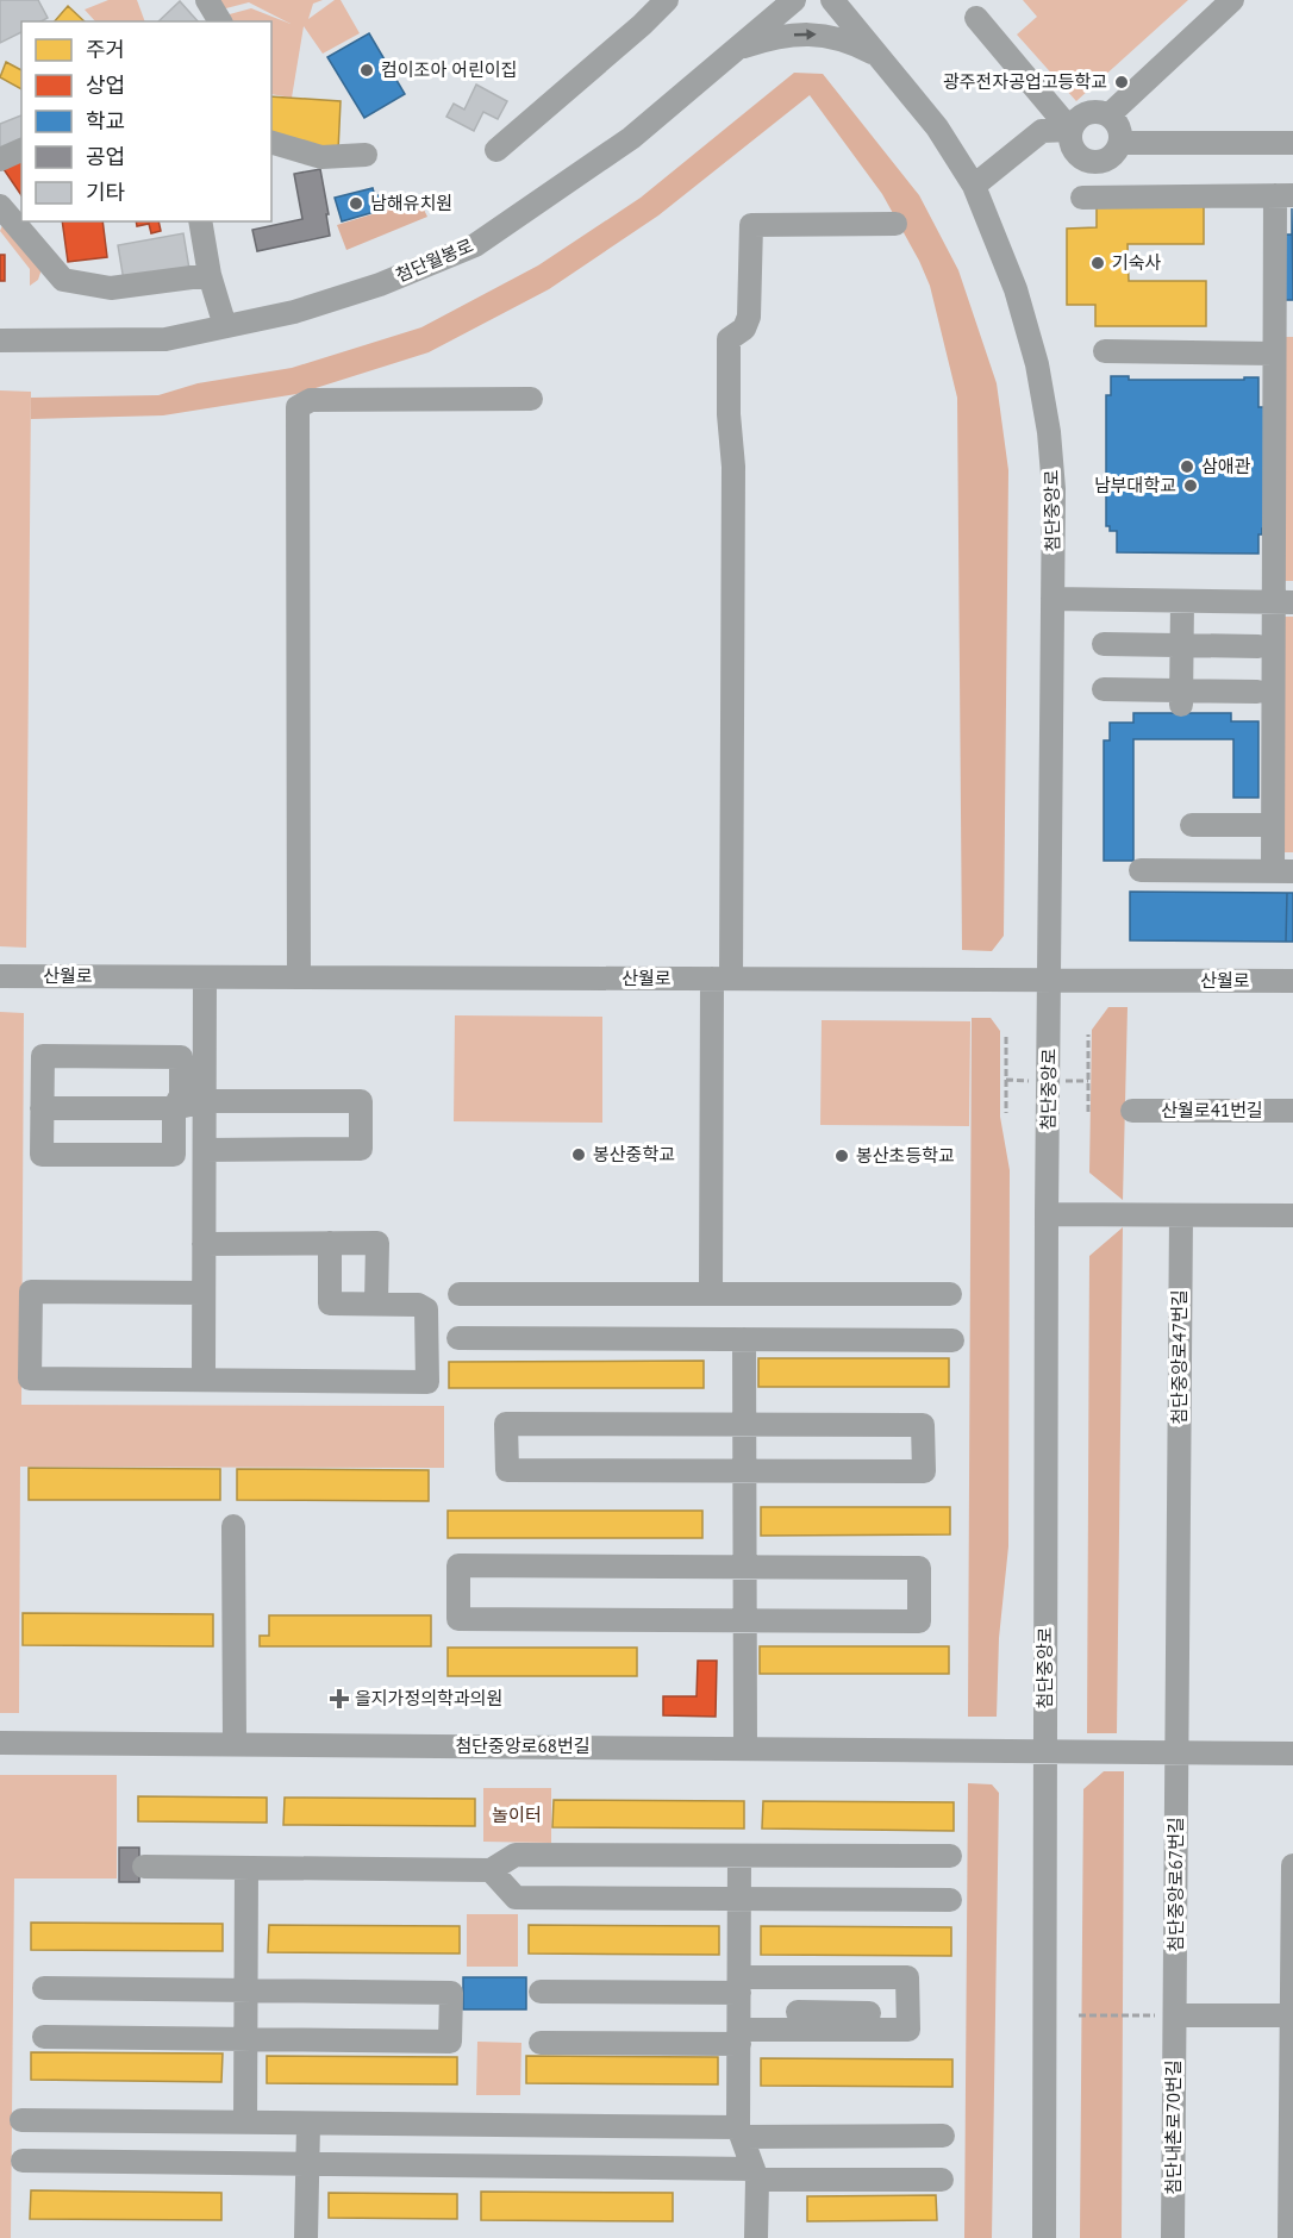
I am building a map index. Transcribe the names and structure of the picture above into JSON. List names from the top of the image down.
{
  "streets": {
    "street": [
      "첨단월봉로",
      "첨단중앙로",
      "산월로",
      "산월로41번길",
      "첨단중앙로47번길",
      "첨단중앙로68번길",
      "첨단중앙로67번길",
      "첨단내촌로70번길"
    ]
  },
  "crossings": [
    ["첨단중앙로", "산월로"],
    ["첨단중앙로", "첨단중앙로68번길"],
    ["첨단중앙로47번길", "첨단중앙로67번길"],
    ["첨단중앙로67번길", "첨단내촌로70번길"]
  ],
  "parks": ["놀이터"],
  "places": {
    "other": [
      "컴이조아 어린이집",
      "광주전자공업고등학교",
      "남해유치원",
      "기숙사",
      "삼애관",
      "남부대학교",
      "봉산중학교",
      "봉산초등학교"
    ],
    "health": ["을지가정의학과의원"]
  },
  "legend": [
    "주거",
    "상업",
    "학교",
    "공업",
    "기타"
  ]
}
